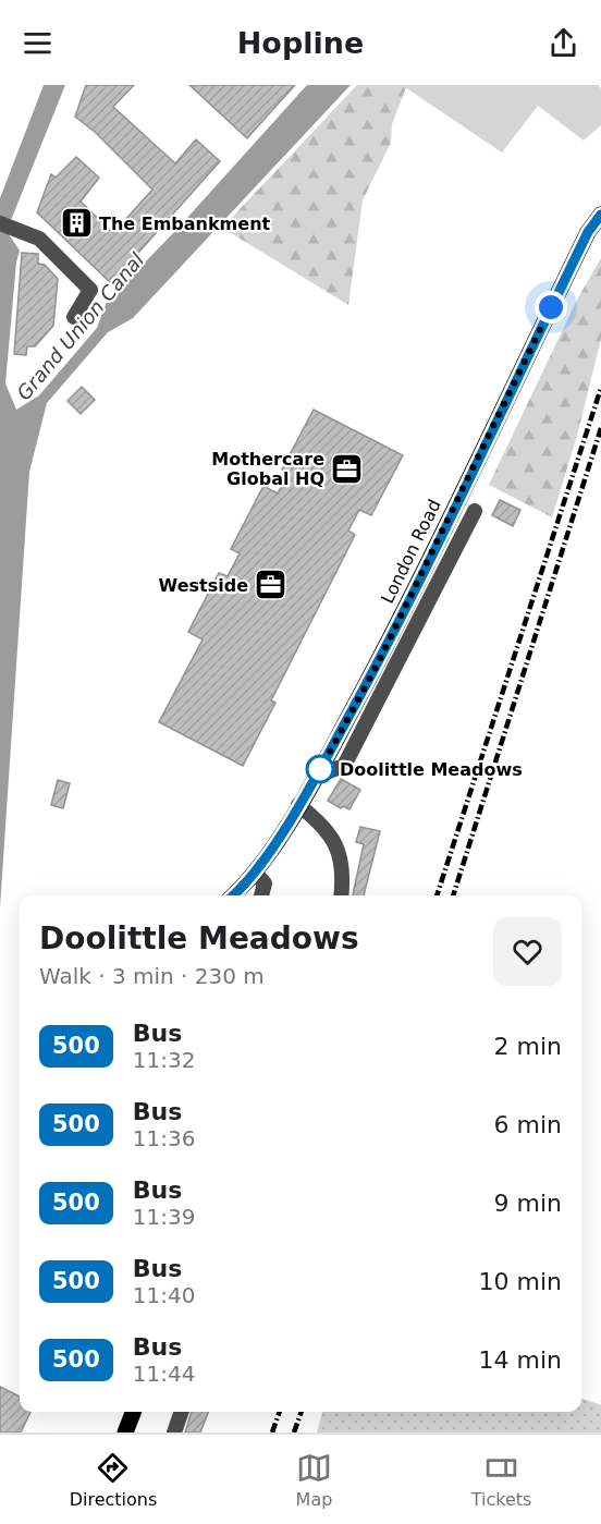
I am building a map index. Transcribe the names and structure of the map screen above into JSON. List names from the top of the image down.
{
  "streets": {
    "main road": ["London Road"]
  },
  "water": ["Grand Union Canal"],
  "places": {
    "building": ["The Embankment"],
    "office": ["Mothercare Global HQ", "Westside"],
    "other": ["Doolittle Meadows"]
  },
  "lines": ["bus line 500"],
  "page": {
    "header": "Hopline",
    "heading": ["Doolittle Meadows", "Walk · 3 min · 230 m"],
    "list": [
      {
        "mark": "500",
        "name": "Bus",
        "note": "11:32",
        "value": "2 min"
      },
      {
        "mark": "500",
        "name": "Bus",
        "note": "11:36",
        "value": "6 min"
      },
      {
        "mark": "500",
        "name": "Bus",
        "note": "11:39",
        "value": "9 min"
      },
      {
        "mark": "500",
        "name": "Bus",
        "note": "11:40",
        "value": "10 min"
      },
      {
        "mark": "500",
        "name": "Bus",
        "note": "11:44",
        "value": "14 min"
      }
    ],
    "tabs": ["Directions", "Map", "Tickets"]
  }
}
